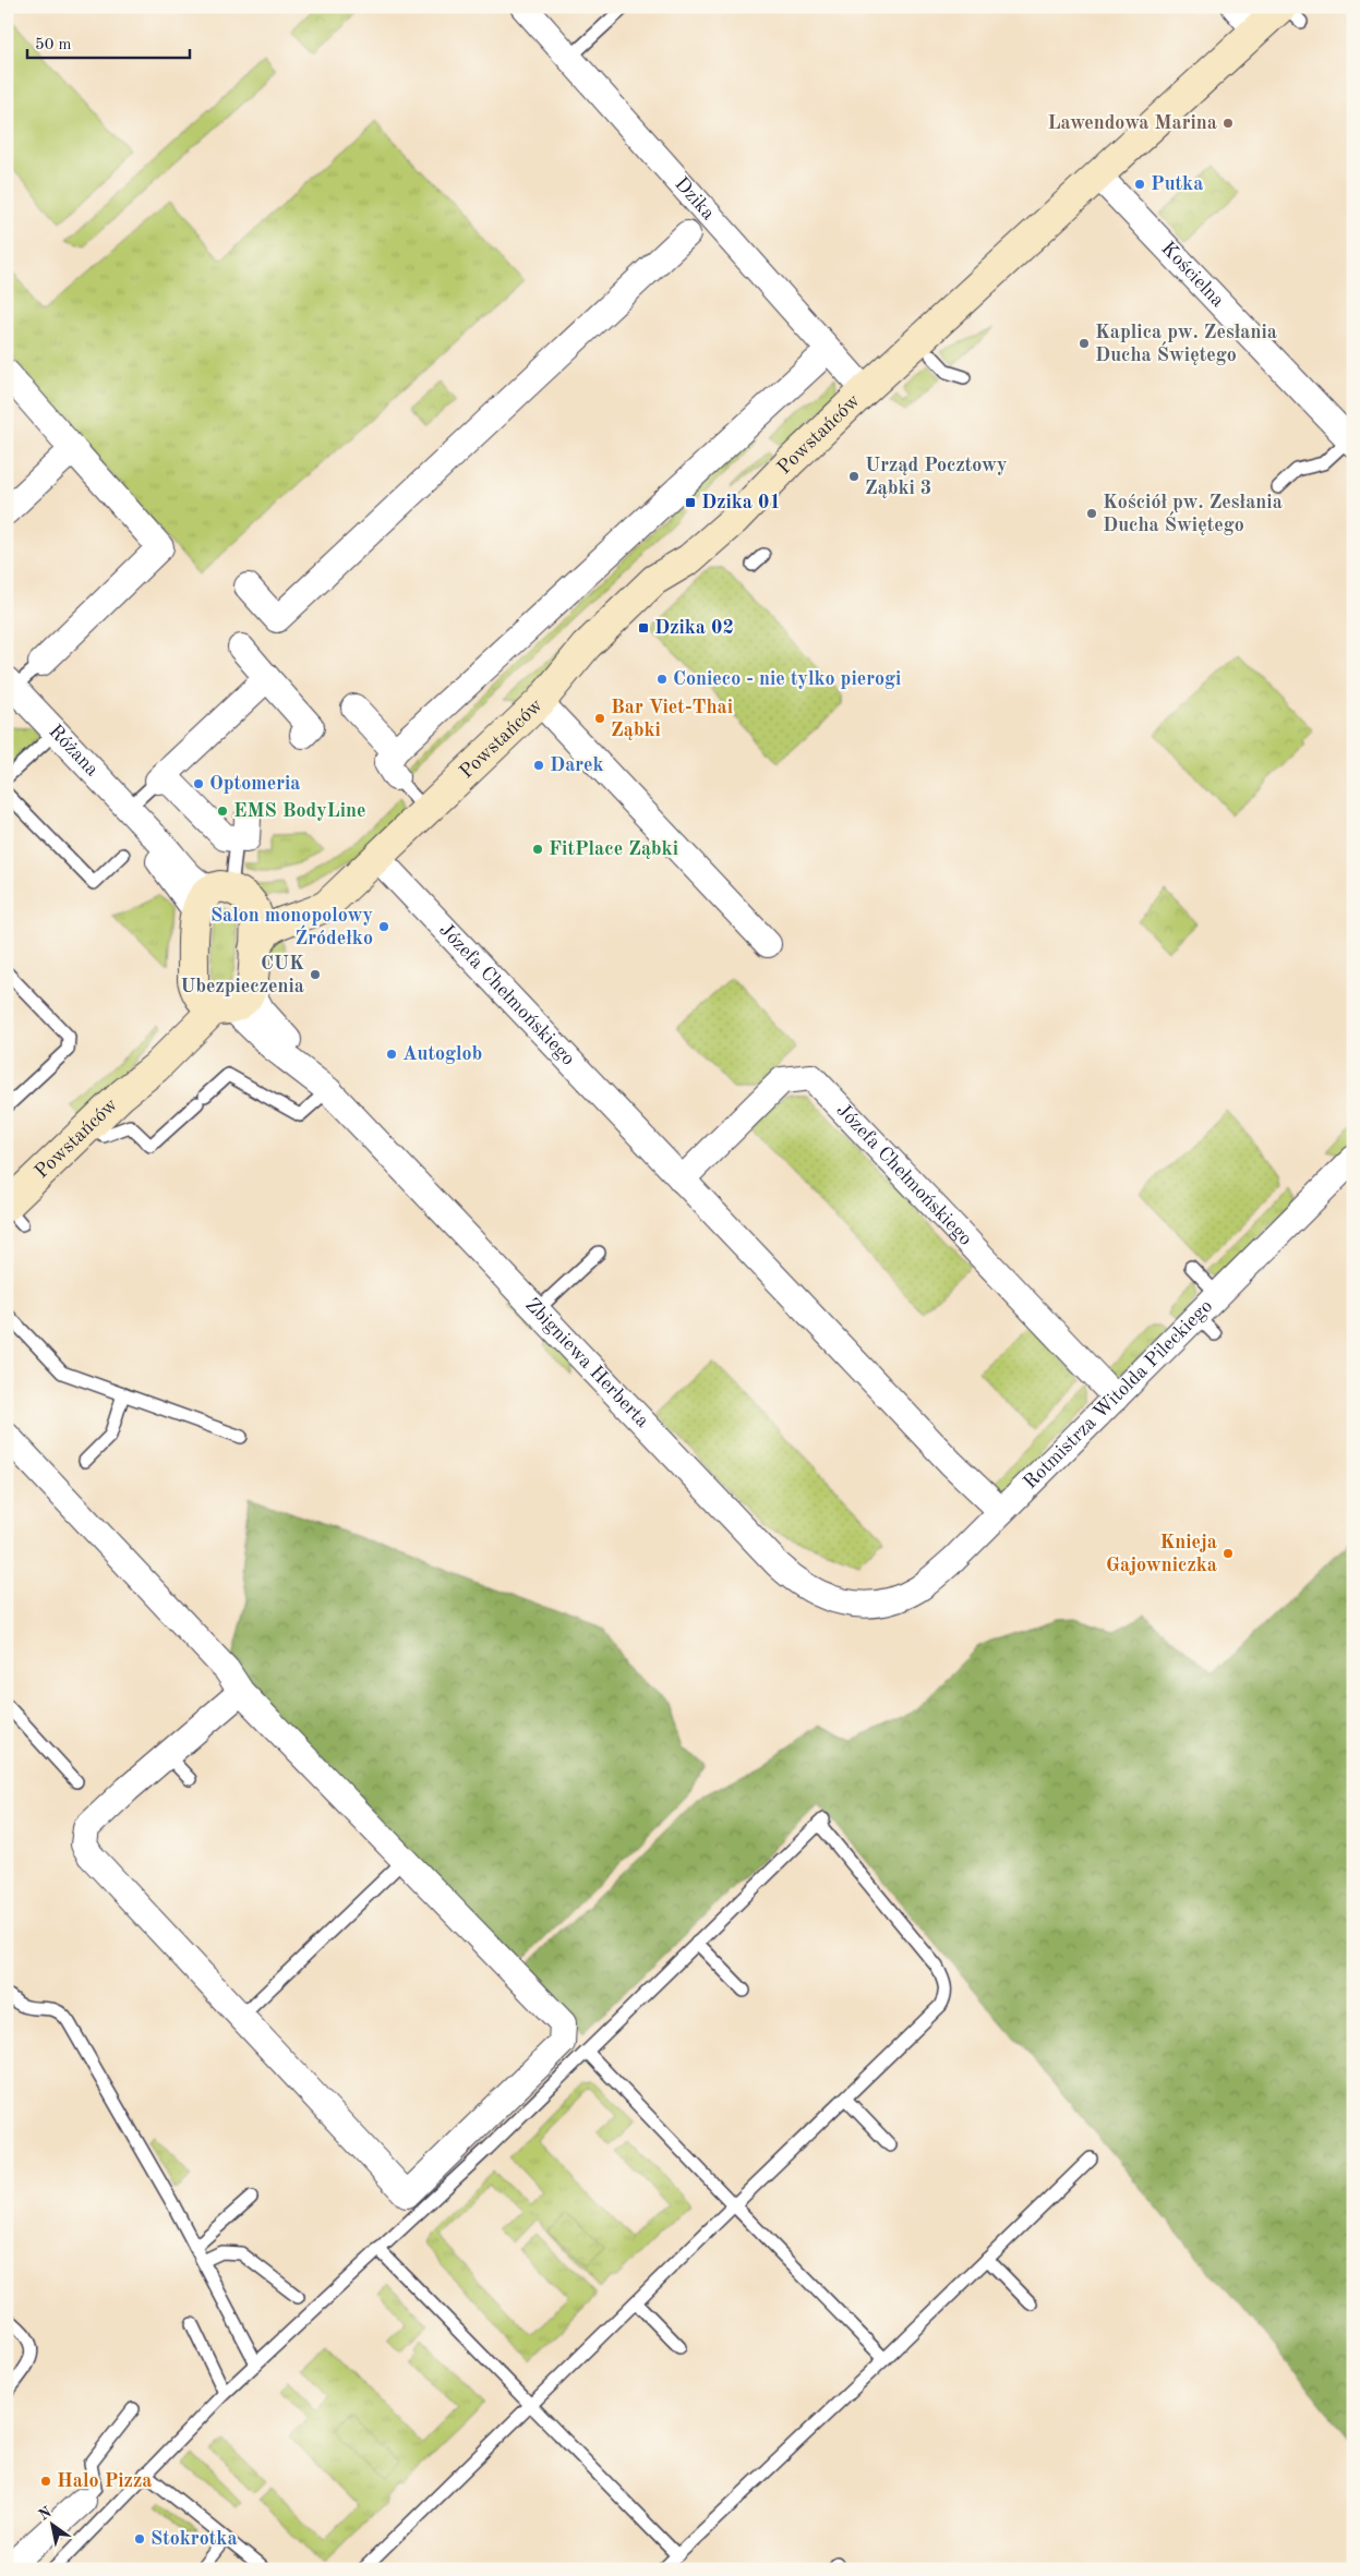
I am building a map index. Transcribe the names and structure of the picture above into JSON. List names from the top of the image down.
{
  "streets": {
    "street": [
      "Dzika",
      "Kościelna",
      "Powstańców",
      "Różana",
      "Józefa Chełmońskiego",
      "Zbigniewa Herberta",
      "Rotmistrza Witolda Pileckiego"
    ]
  },
  "crossings": [
    ["Dzika", "Powstańców"],
    ["Kościelna", "Powstańców"],
    ["Powstańców", "Różana"],
    ["Powstańców", "Józefa Chełmońskiego"],
    ["Powstańców", "Zbigniewa Herberta"],
    ["Józefa Chełmońskiego", "Rotmistrza Witolda Pileckiego"],
    ["Zbigniewa Herberta", "Rotmistrza Witolda Pileckiego"]
  ],
  "places": {
    "other": [
      "Lawendowa Marina",
      "Putka",
      "Kaplica pw. Zesłania Ducha Świętego",
      "Urząd Pocztowy Ząbki 3",
      "Kościół pw. Zesłania Ducha Świętego",
      "Conieco - nie tylko pierogi",
      "Bar Viet-Thai Ząbki",
      "Darek",
      "Optomeria",
      "EMS BodyLine",
      "FitPlace Ząbki",
      "Salon monopolowy Źródełko",
      "CUK Ubezpieczenia",
      "Autoglob",
      "Knieja Gajowniczka",
      "Halo Pizza",
      "Stokrotka"
    ],
    "transit": ["Dzika 01", "Dzika 02"]
  },
  "scale_bar": "50 m",
  "north": "top left"
}
